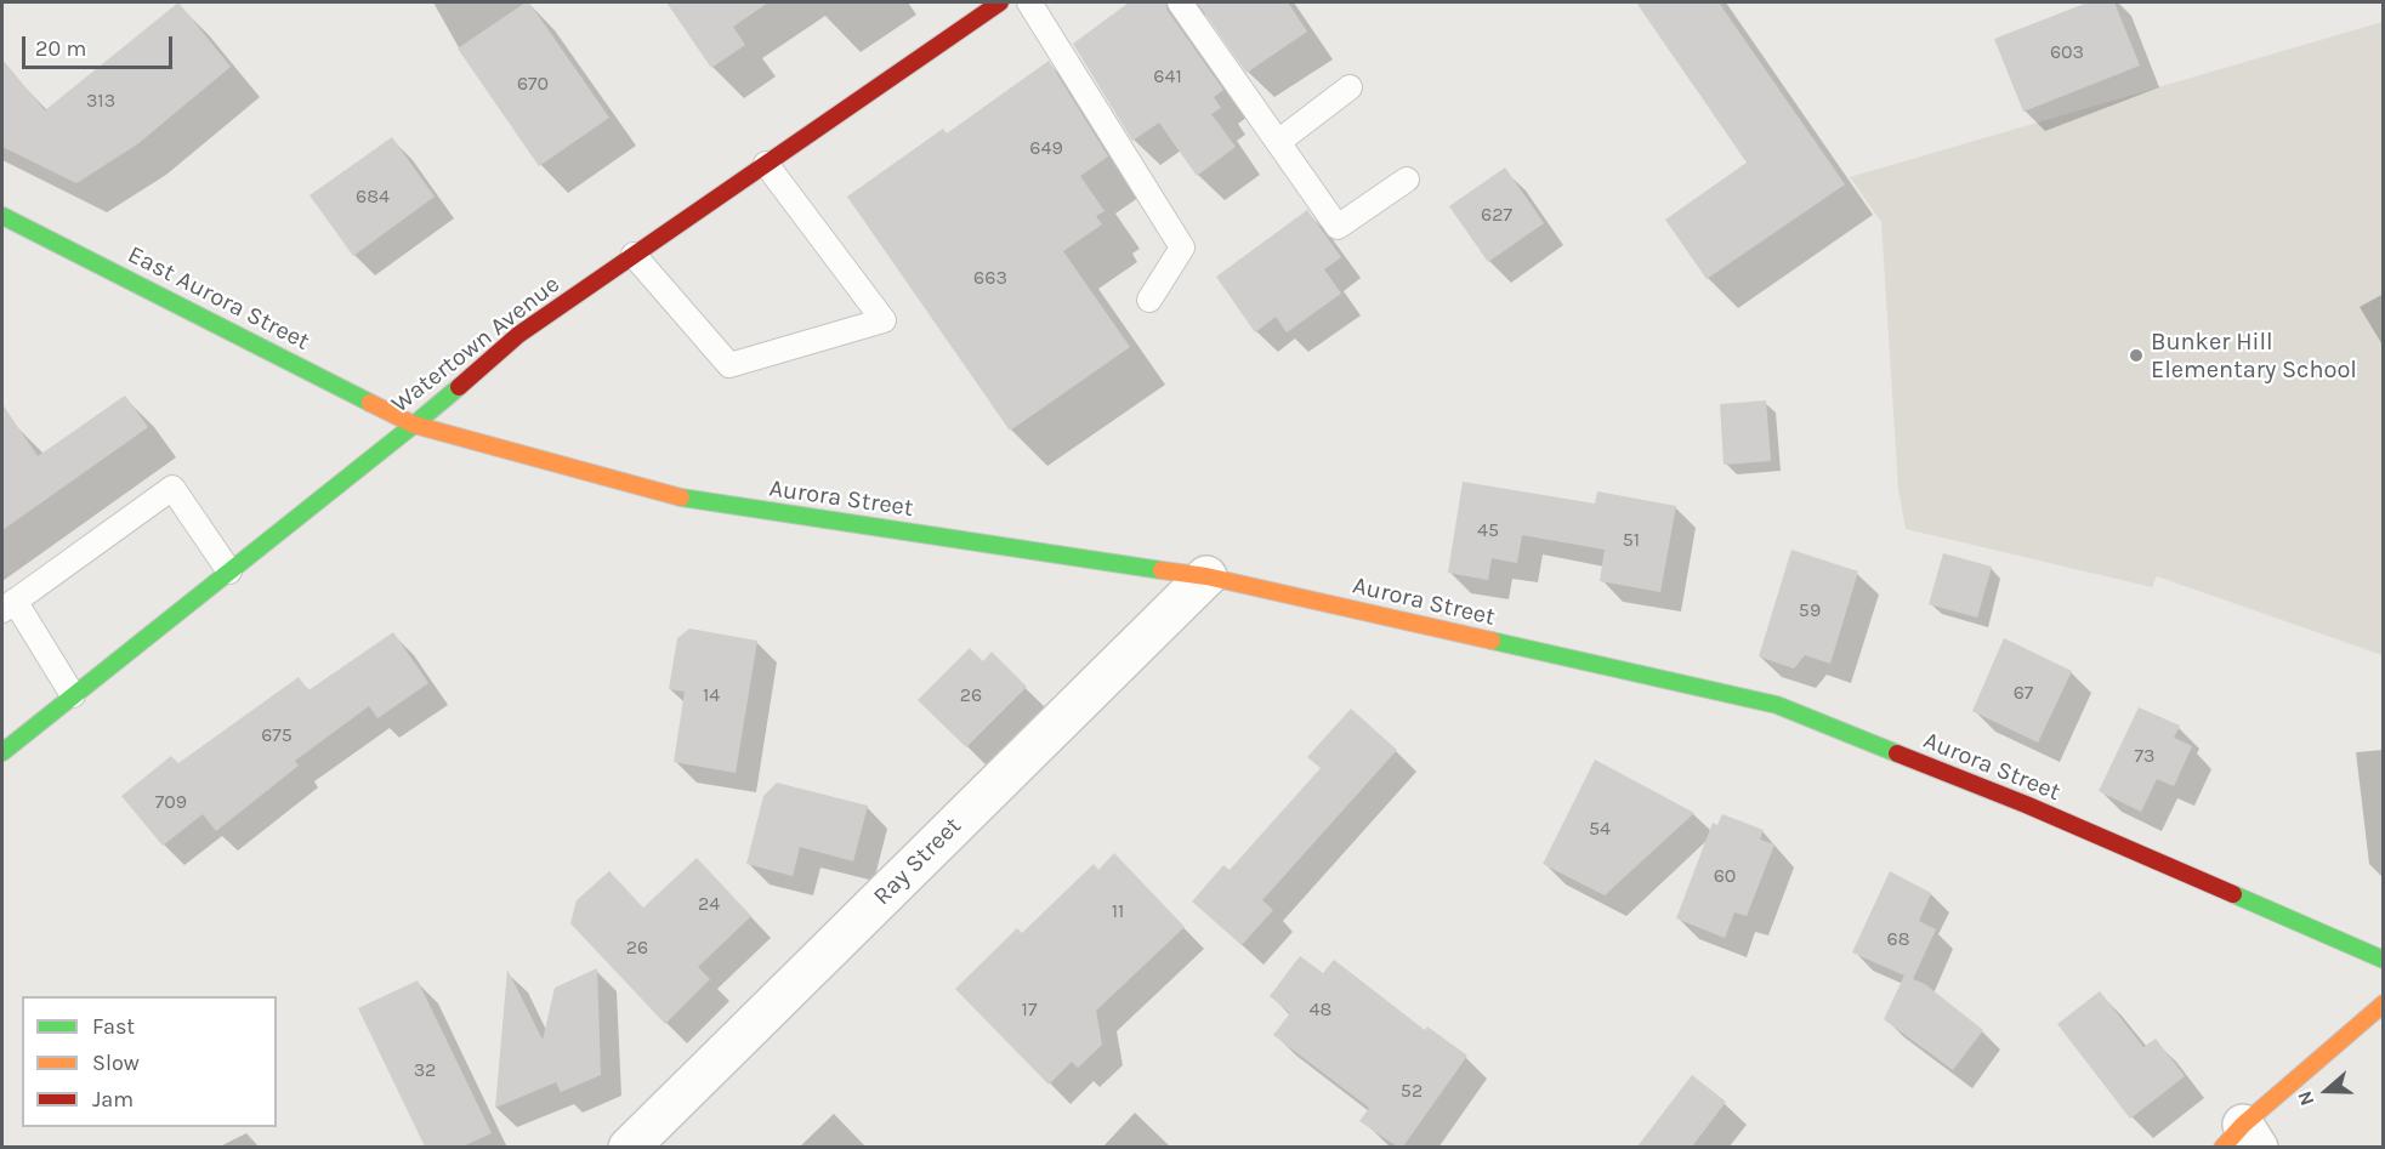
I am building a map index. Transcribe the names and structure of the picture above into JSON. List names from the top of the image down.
{
  "streets": {
    "main road": ["East Aurora Street", "Watertown Avenue", "Aurora Street"],
    "street": ["Ray Street"]
  },
  "crossings": [
    ["East Aurora Street", "Watertown Avenue"],
    ["East Aurora Street", "Aurora Street"],
    ["Watertown Avenue", "Aurora Street"],
    ["Aurora Street", "Ray Street"]
  ],
  "places": ["Bunker Hill Elementary School"],
  "house_numbers": [
    "603",
    "641",
    "670",
    "313",
    "649",
    "684",
    "627",
    "663",
    "45",
    "51",
    "59",
    "67",
    "14",
    "26",
    "675",
    "73",
    "709",
    "54",
    "60",
    "24",
    "11",
    "68",
    "26",
    "17",
    "48",
    "32",
    "52"
  ],
  "legend": ["Fast", "Slow", "Jam"],
  "scale_bar": "20 m",
  "north": "left"
}
